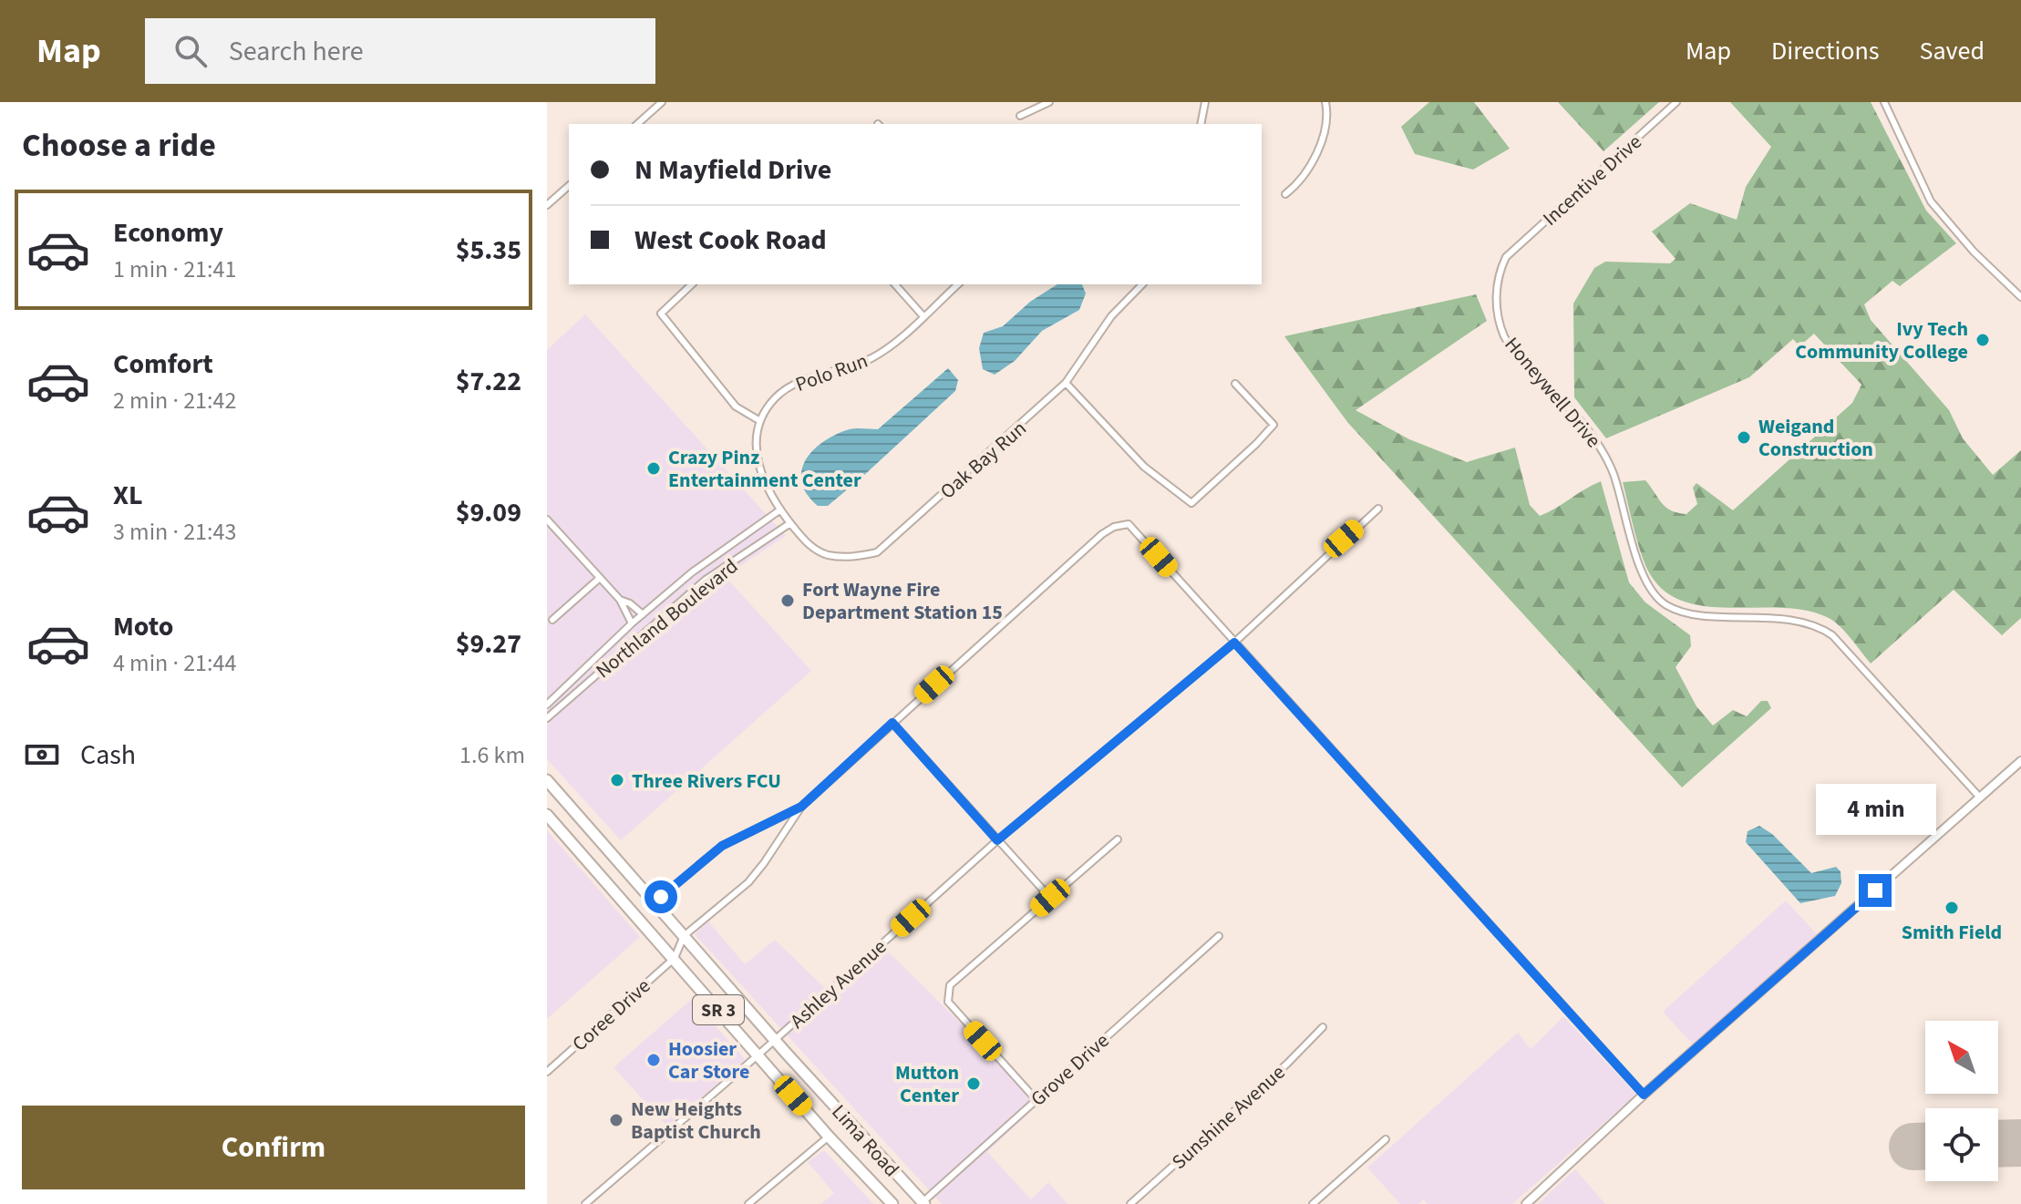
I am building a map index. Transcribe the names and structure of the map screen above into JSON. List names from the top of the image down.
{
  "streets": {
    "highway": ["SR 3", "Lima Road"],
    "street": [
      "Incentive Drive",
      "Polo Run",
      "Honeywell Drive",
      "Oak Bay Run",
      "Northland Boulevard",
      "Ashley Avenue",
      "Coree Drive",
      "Grove Drive",
      "Sunshine Avenue"
    ]
  },
  "crossings": [
    ["Incentive Drive", "Honeywell Drive"],
    ["Oak Bay Run", "Northland Boulevard"],
    ["Ashley Avenue", "Lima Road"],
    ["Coree Drive", "Lima Road"],
    ["Grove Drive", "Lima Road"]
  ],
  "places": [
    "Ivy Tech Community College",
    "Weigand Construction",
    "Crazy Pinz Entertainment Center",
    "Fort Wayne Fire Department Station 15",
    "Three Rivers FCU",
    "Smith Field",
    "Hoosier Car Store",
    "Mutton Center",
    "New Heights Baptist Church"
  ],
  "north": "top left",
  "page": {
    "header": "Map",
    "search": "Search here",
    "nav": ["Map", "Directions", "Saved"],
    "heading": "Choose a ride",
    "banner": ["N Mayfield Drive", "West Cook Road"],
    "list": [
      {
        "name": "Economy",
        "note": "1 min · 21:41",
        "value": "$5.35"
      },
      {
        "name": "Comfort",
        "note": "2 min · 21:42",
        "value": "$7.22"
      },
      {
        "name": "XL",
        "note": "3 min · 21:43",
        "value": "$9.09"
      },
      {
        "name": "Moto",
        "note": "4 min · 21:44",
        "value": "$9.27"
      }
    ],
    "pay": ["Cash", "1.6 km"],
    "bubble": "4 min",
    "buttons": "Confirm"
  }
}
